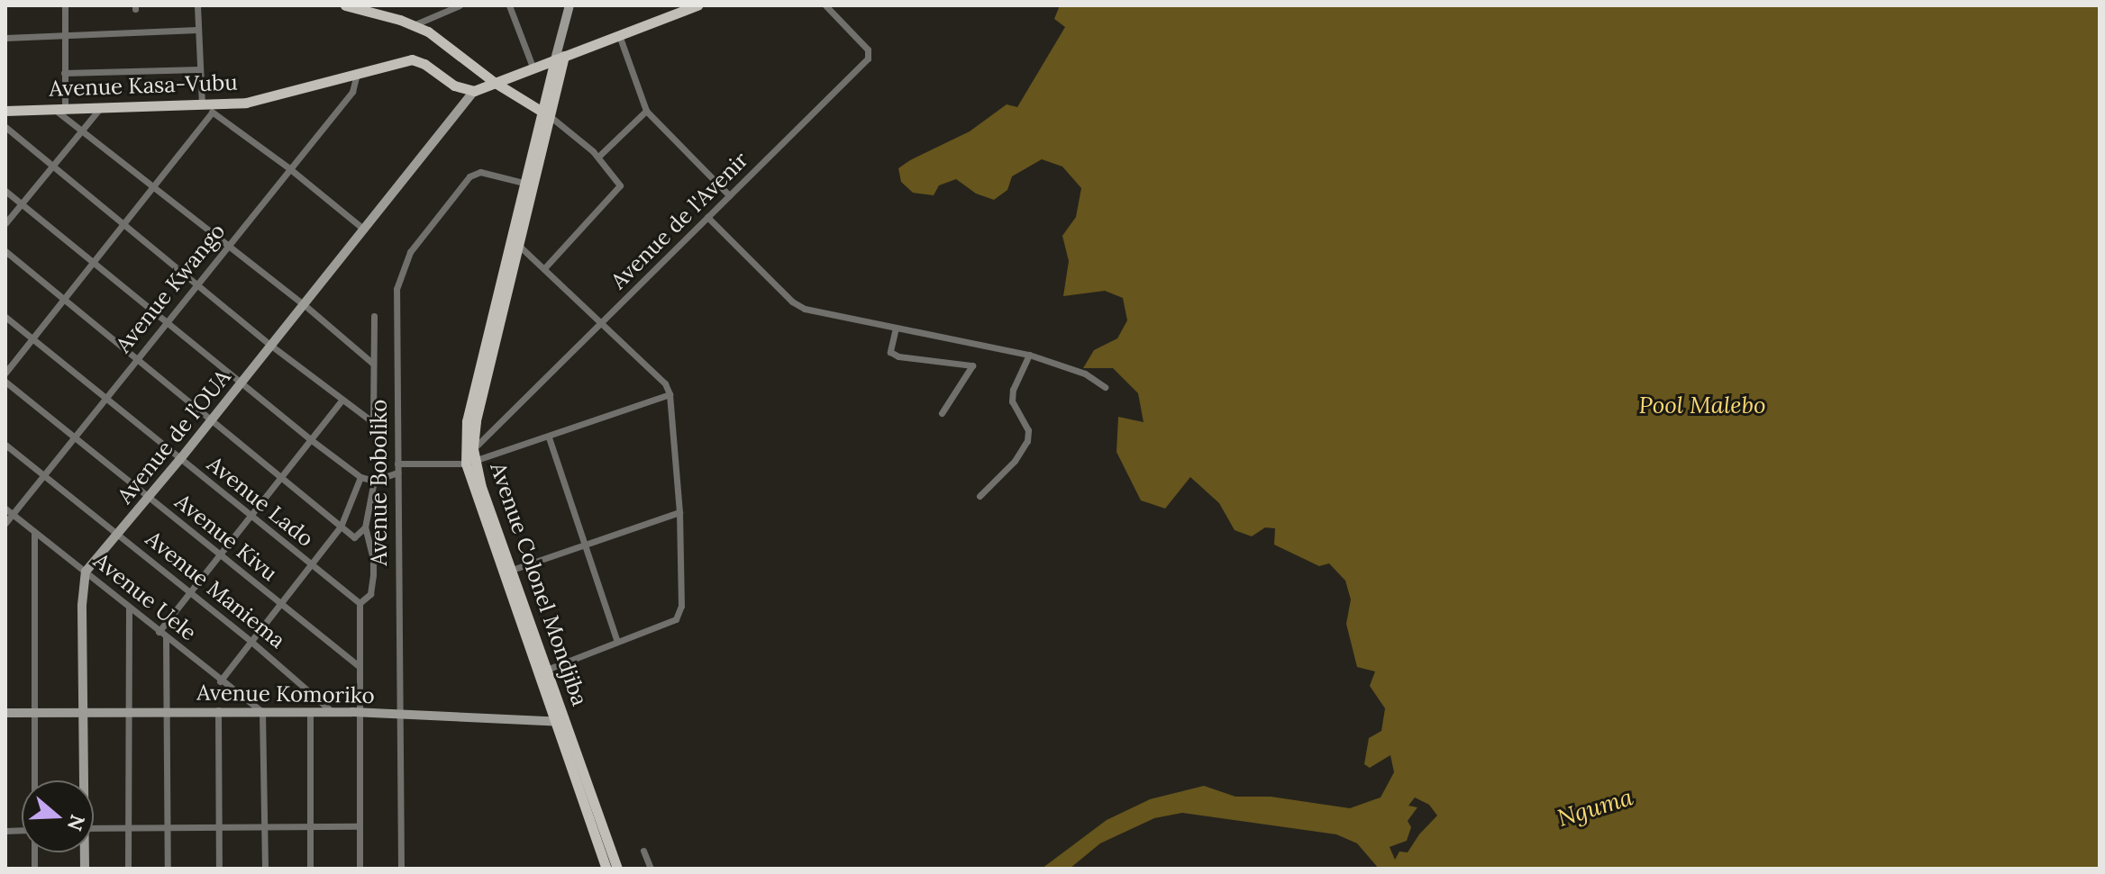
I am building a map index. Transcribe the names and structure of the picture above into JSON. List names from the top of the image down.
{
  "streets": {
    "main road": ["Avenue Kasa-Vubu", "Avenue Colonel Mondjiba"],
    "street": [
      "Avenue de l'Avenir",
      "Avenue Kwango",
      "Avenue de l’OUA",
      "Avenue Boboliko",
      "Avenue Lado",
      "Avenue Kivu",
      "Avenue Maniema",
      "Avenue Uele",
      "Avenue Komoriko"
    ]
  },
  "crossings": [
    ["Avenue Kasa-Vubu", "Avenue Kwango"],
    ["Avenue Kasa-Vubu", "Avenue de l’OUA"],
    ["Avenue de l'Avenir", "Avenue Colonel Mondjiba"],
    ["Avenue Kwango", "Avenue Lado"],
    ["Avenue Kwango", "Avenue Kivu"],
    ["Avenue Kwango", "Avenue Maniema"],
    ["Avenue Kwango", "Avenue Uele"],
    ["Avenue de l’OUA", "Avenue Lado"],
    ["Avenue de l’OUA", "Avenue Kivu"],
    ["Avenue de l’OUA", "Avenue Maniema"],
    ["Avenue de l’OUA", "Avenue Uele"],
    ["Avenue Boboliko", "Avenue Colonel Mondjiba"],
    ["Avenue Boboliko", "Avenue Komoriko"],
    ["Avenue Colonel Mondjiba", "Avenue Komoriko"],
    ["Avenue Maniema", "Avenue Komoriko"],
    ["Avenue Uele", "Avenue Komoriko"]
  ],
  "water": ["Pool Malebo", "Nguma"],
  "north": "right"
}
